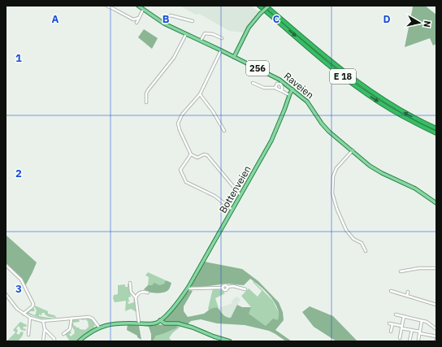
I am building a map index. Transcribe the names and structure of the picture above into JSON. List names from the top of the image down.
{
  "streets": {
    "highway": ["E 18"],
    "main road": ["256", "Raveien", "Bottenveien"]
  },
  "crossings": [
    ["Raveien", "Bottenveien"]
  ],
  "north": "right",
  "grid": {
    "columns": [
      "A",
      "B",
      "C",
      "D"
    ],
    "rows": ["1", "2", "3"]
  }
}
